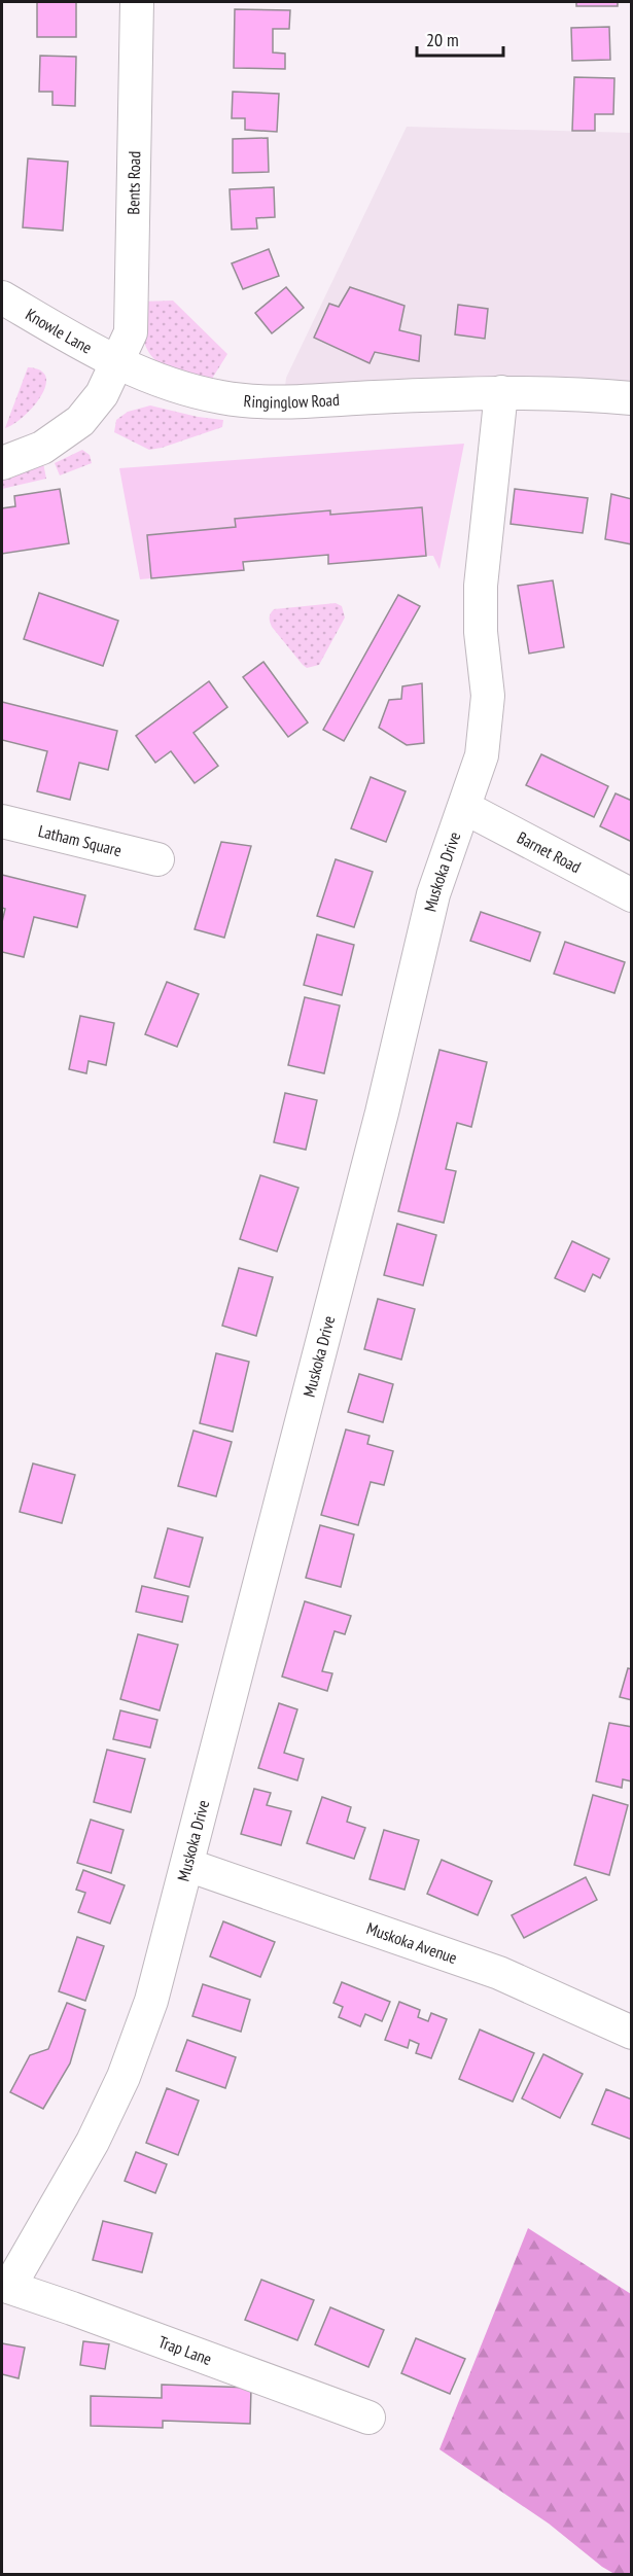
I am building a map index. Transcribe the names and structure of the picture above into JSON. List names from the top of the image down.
{
  "streets": {
    "street": [
      "Bents Road",
      "Knowle Lane",
      "Ringinglow Road",
      "Latham Square",
      "Barnet Road",
      "Muskoka Drive",
      "Muskoka Avenue",
      "Trap Lane"
    ]
  },
  "crossings": [
    ["Bents Road", "Knowle Lane"],
    ["Bents Road", "Ringinglow Road"],
    ["Knowle Lane", "Ringinglow Road"],
    ["Ringinglow Road", "Muskoka Drive"],
    ["Barnet Road", "Muskoka Drive"],
    ["Muskoka Drive", "Muskoka Avenue"],
    ["Muskoka Drive", "Trap Lane"]
  ],
  "scale_bar": "20 m"
}
